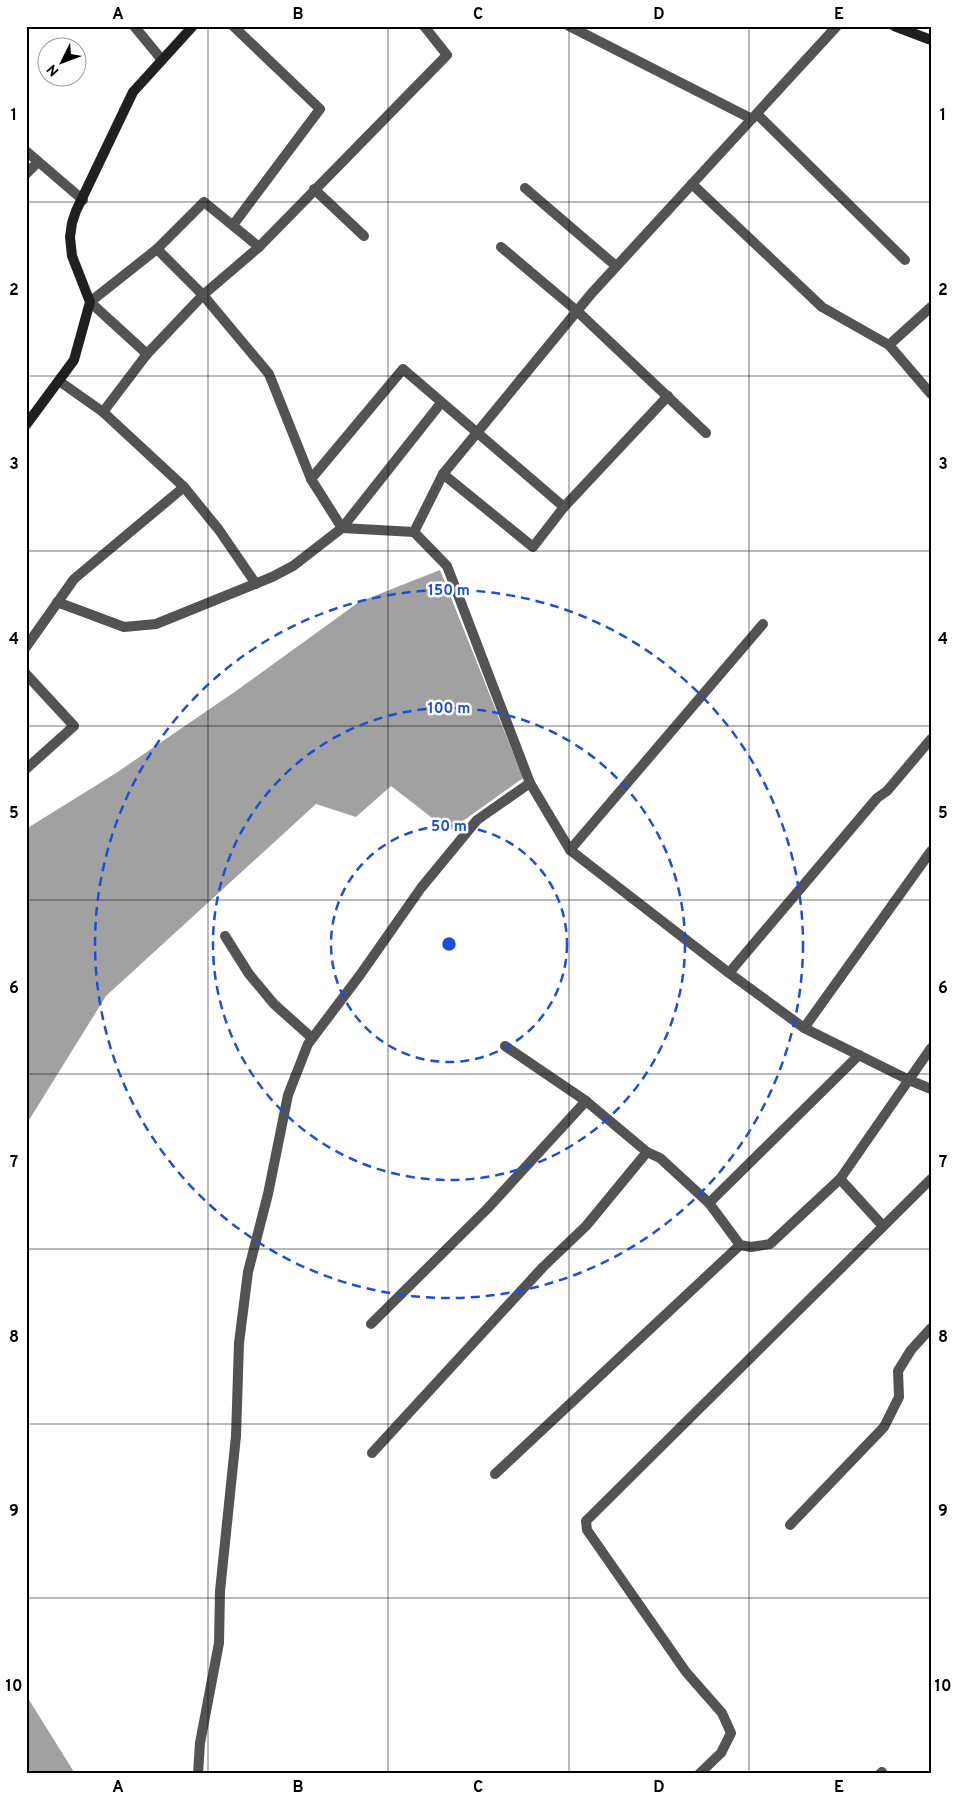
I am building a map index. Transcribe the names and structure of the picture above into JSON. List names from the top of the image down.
{
  "north": "bottom left",
  "grid": {
    "columns": [
      "A",
      "B",
      "C",
      "D",
      "E"
    ],
    "rows": [
      "1",
      "2",
      "3",
      "4",
      "5",
      "6",
      "7",
      "8",
      "9",
      "10"
    ]
  },
  "rings": ["150 m", "100 m", "50 m"]
}
